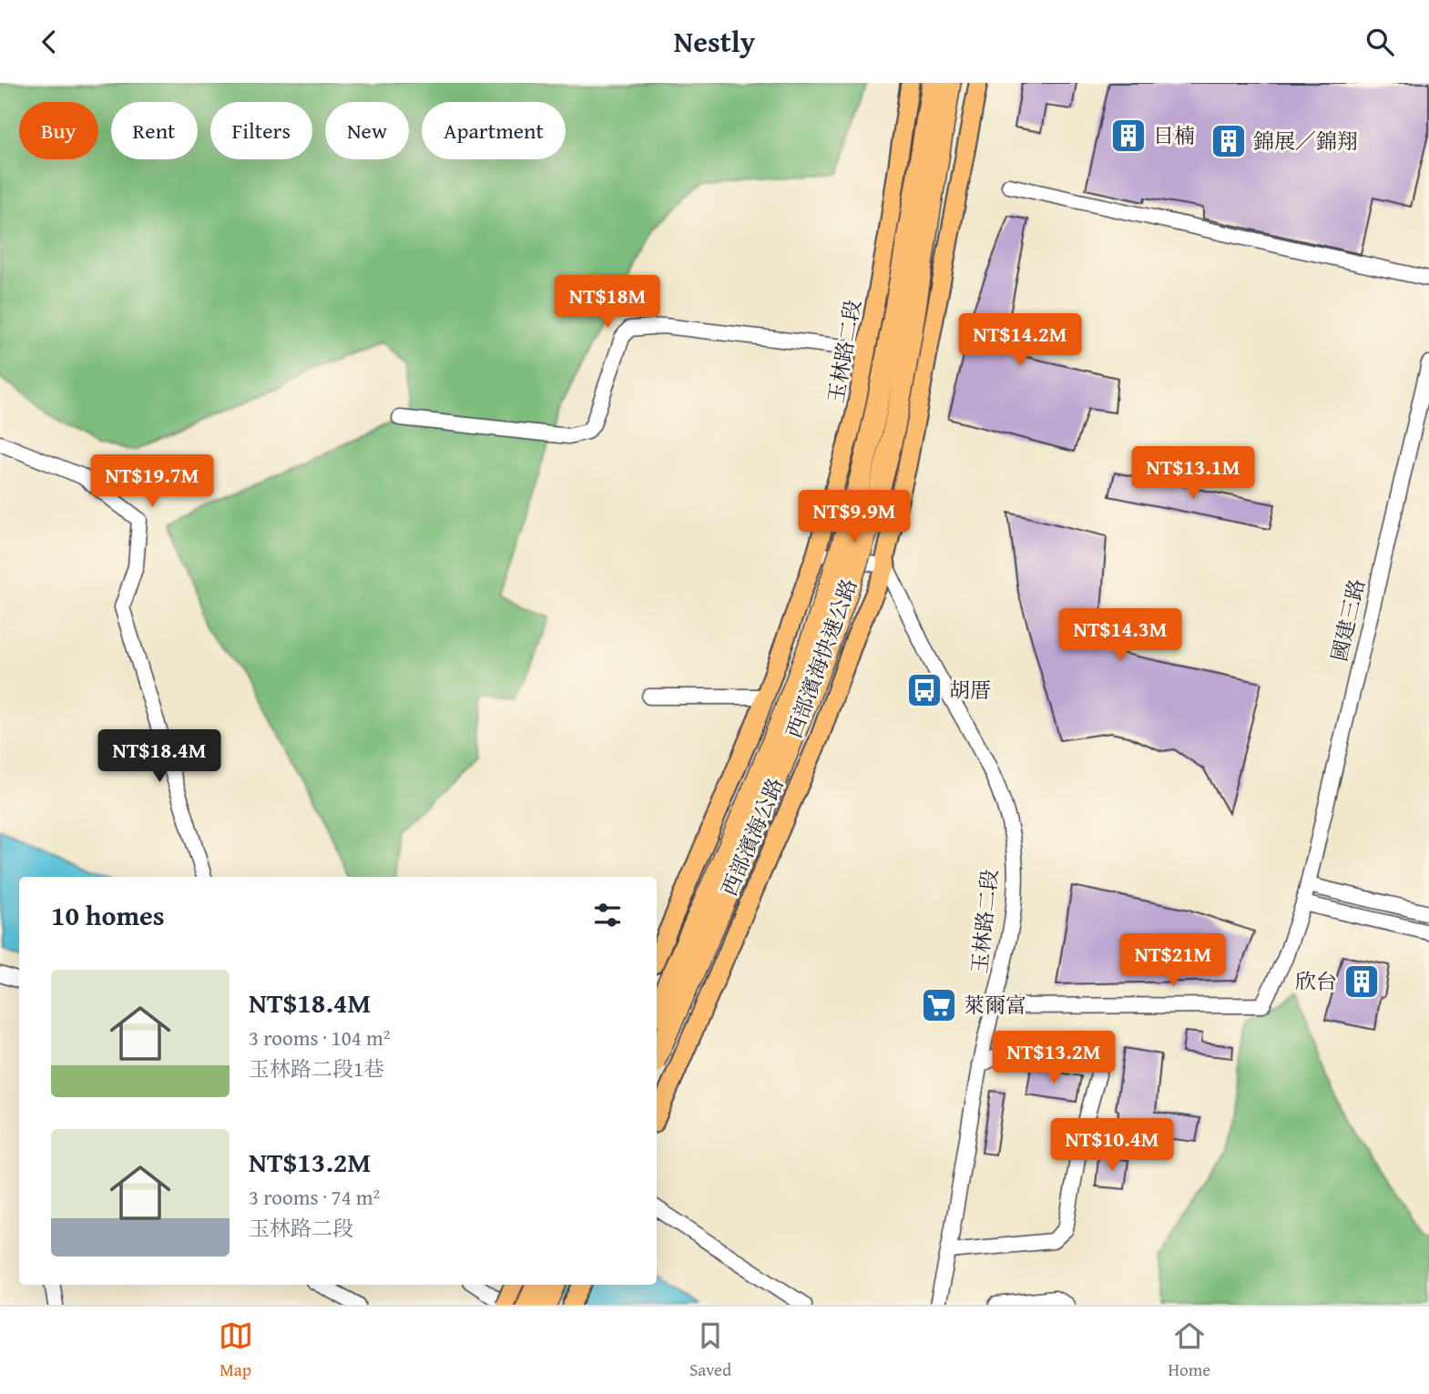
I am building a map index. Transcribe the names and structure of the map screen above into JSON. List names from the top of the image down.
{
  "streets": {
    "highway": ["西部濱海快速公路"],
    "main road": ["玉林路二段", "西部濱海公路"],
    "street": ["國建三路"]
  },
  "crossings": [
    ["玉林路二段", "國建三路"],
    ["玉林路二段", "西部濱海公路"]
  ],
  "places": {
    "building": ["日楠", "錦展／錦翔", "欣台"],
    "bus stop": ["胡厝"],
    "supermarket": ["萊爾富"]
  },
  "page": {
    "header": "Nestly",
    "chip": [
      "Buy",
      "Rent",
      "Filters",
      "New",
      "Apartment"
    ],
    "price": [
      "NT$18M",
      "NT$14.2M",
      "NT$13.1M",
      "NT$19.7M",
      "NT$9.9M",
      "NT$14.3M",
      "NT$18.4M",
      "NT$21M",
      "NT$13.2M",
      "NT$10.4M"
    ],
    "heading": "10 homes",
    "list": [
      {
        "name": "NT$18.4M",
        "note": "3 rooms · 104 m² · 玉林路二段1巷"
      },
      {
        "name": "NT$13.2M",
        "note": "3 rooms · 74 m² · 玉林路二段"
      }
    ],
    "tabs": ["Map", "Saved", "Home"]
  }
}
